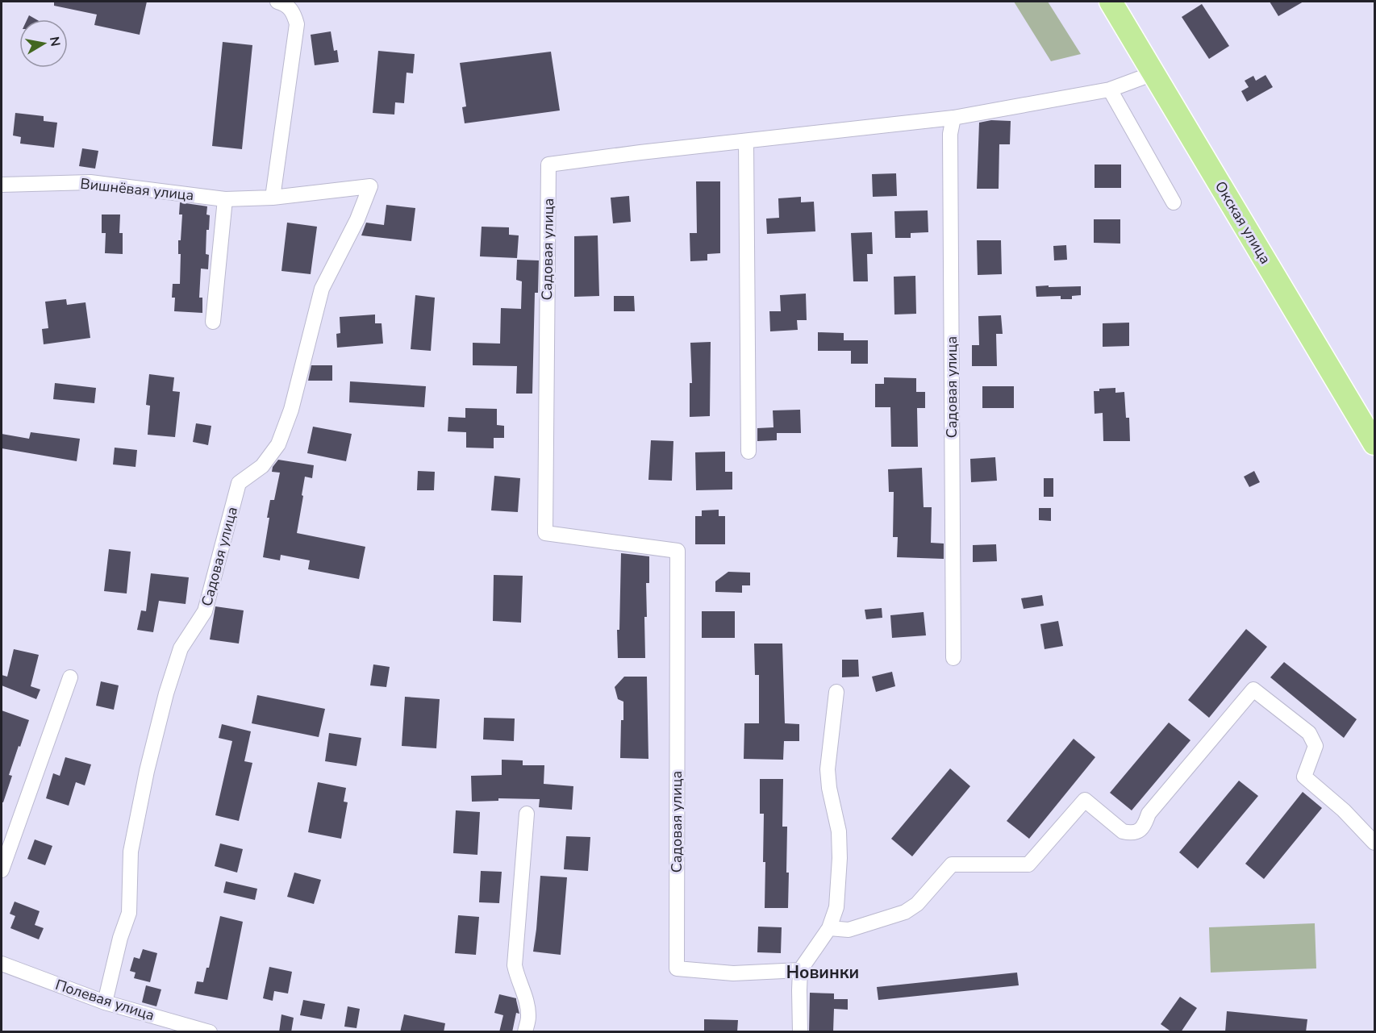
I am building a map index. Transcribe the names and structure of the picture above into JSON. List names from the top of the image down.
{
  "streets": {
    "main road": ["Окская улица"],
    "street": ["Вишнёвая улица", "Садовая улица", "Полевая улица"]
  },
  "crossings": [
    ["Вишнёвая улица", "Садовая улица"],
    ["Окская улица", "Садовая улица"],
    ["Садовая улица", "Полевая улица"]
  ],
  "districts": ["Новинки"],
  "north": "right"
}
